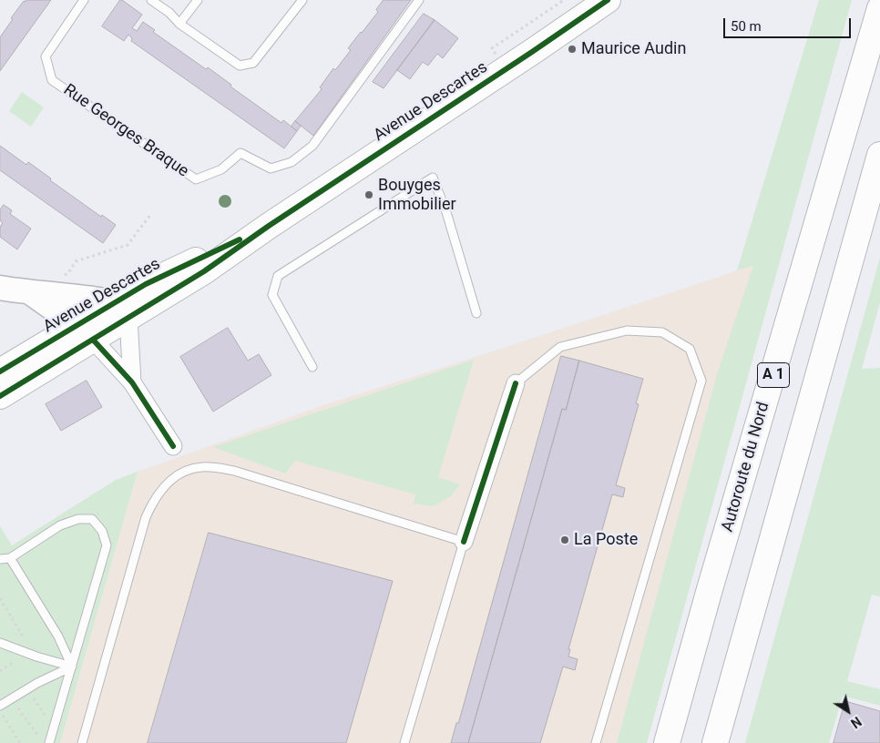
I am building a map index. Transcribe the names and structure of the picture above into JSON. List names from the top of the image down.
{
  "streets": {
    "main road": ["Avenue Descartes", "A 1", "Autoroute du Nord"],
    "lane": ["Rue Georges Braque"]
  },
  "places": ["Maurice Audin", "Bouyges Immobilier", "La Poste"],
  "scale_bar": "50 m",
  "north": "bottom right"
}
